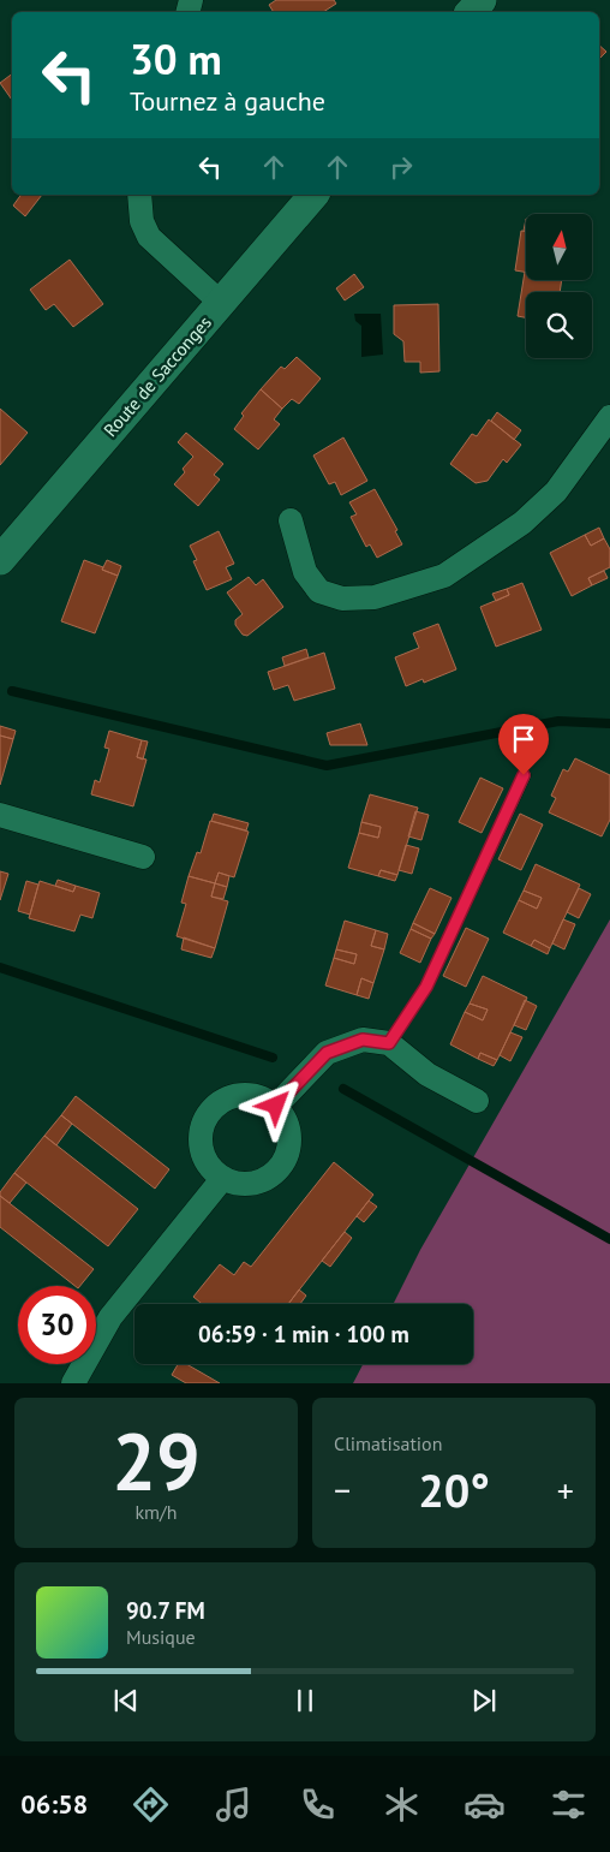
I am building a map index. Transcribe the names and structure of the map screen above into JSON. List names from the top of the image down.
{
  "streets": {
    "street": ["Route de Sacconges"]
  },
  "north": "top",
  "page": {
    "turn": ["30 m", "Tournez à gauche"],
    "limit": "30",
    "trip": "06:59 · 1 min · 100 m",
    "tile": [
      ["29", "km/h"],
      "Climatisation"
    ],
    "heat": ["−", "20°", "+"],
    "song": ["90.7 FM", "Musique"],
    "tabs": "06:58"
  }
}
